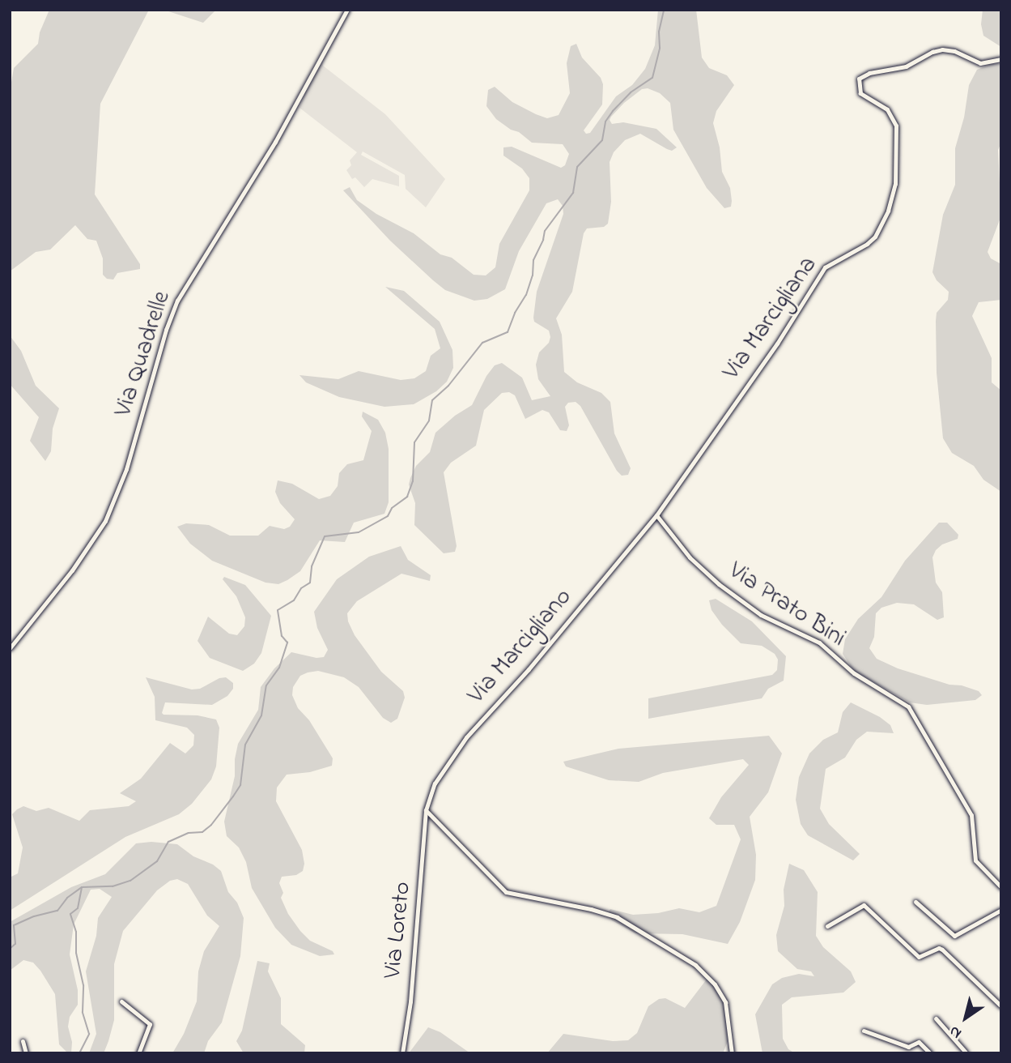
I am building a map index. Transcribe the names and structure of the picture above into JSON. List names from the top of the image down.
{
  "streets": {
    "street": [
      "Via Marcigliana",
      "Via Quadrelle",
      "Via Prato Bini",
      "Via Marcigliano",
      "Via Loreto"
    ]
  },
  "crossings": [
    ["Via Marcigliana", "Via Prato Bini"],
    ["Via Marcigliana", "Via Marcigliano"],
    ["Via Prato Bini", "Via Marcigliano"],
    ["Via Marcigliano", "Via Loreto"]
  ],
  "north": "bottom left"
}
